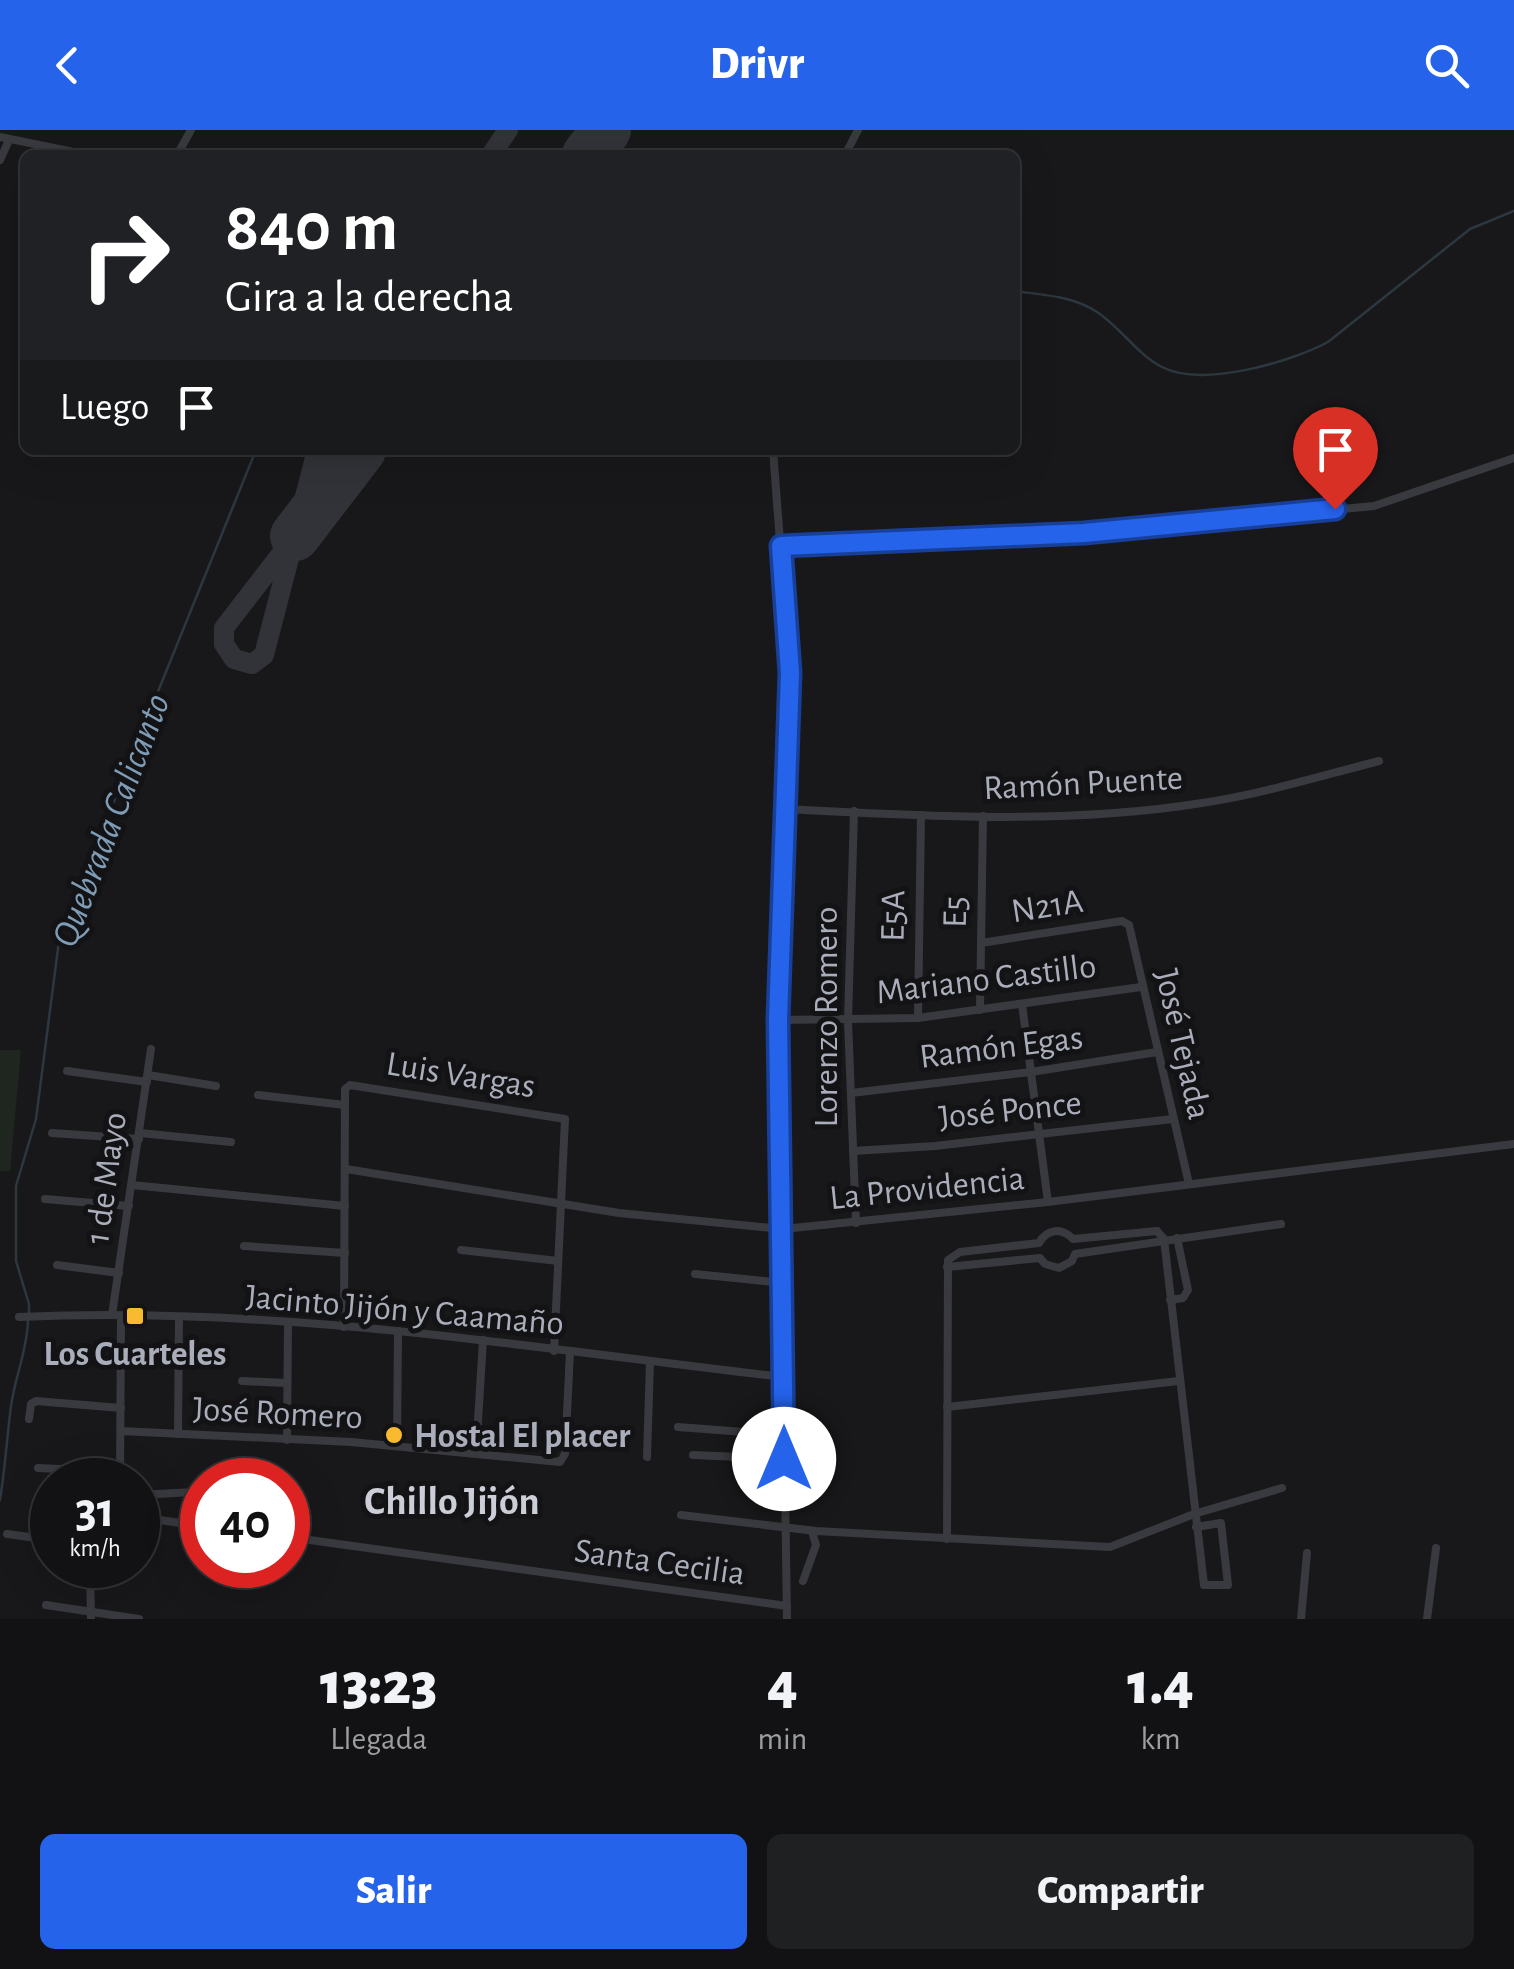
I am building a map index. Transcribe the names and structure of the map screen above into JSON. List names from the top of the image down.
{
  "streets": {
    "street": [
      "Ramón Puente",
      "N21A",
      "E5",
      "E5A",
      "Mariano Castillo",
      "Lorenzo Romero",
      "José Tejada",
      "Ramón Egas",
      "Luis Vargas",
      "José Ponce",
      "1 de Mayo",
      "La Providencia",
      "Jacinto Jijón y Caamaño",
      "José Romero",
      "Santa Cecilia"
    ]
  },
  "crossings": [
    ["Ramón Puente", "E5"],
    ["Ramón Puente", "E5A"],
    ["Ramón Puente", "Lorenzo Romero"],
    ["N21A", "E5"],
    ["N21A", "José Tejada"],
    ["E5", "Mariano Castillo"],
    ["E5A", "Mariano Castillo"],
    ["Mariano Castillo", "Lorenzo Romero"],
    ["Mariano Castillo", "José Tejada"],
    ["Lorenzo Romero", "Ramón Egas"],
    ["Lorenzo Romero", "José Ponce"],
    ["Lorenzo Romero", "La Providencia"],
    ["José Tejada", "Ramón Egas"],
    ["José Tejada", "José Ponce"],
    ["José Tejada", "La Providencia"],
    ["Luis Vargas", "La Providencia"],
    ["1 de Mayo", "Jacinto Jijón y Caamaño"],
    ["1 de Mayo", "José Romero"],
    ["Jacinto Jijón y Caamaño", "José Romero"]
  ],
  "districts": ["Chillo Jijón"],
  "water": ["Quebrada Calicanto"],
  "places": {
    "transit": ["Los Cuarteles"],
    "other": ["Hostal El placer"]
  },
  "page": {
    "header": "Drivr",
    "turn": ["840 m", "Gira a la derecha"],
    "then": "Luego",
    "speed": "31 km/h",
    "limit": "40",
    "eta": [
      "13:23",
      "Llegada",
      "4",
      "min",
      "1.4",
      "km"
    ],
    "buttons": ["Salir", "Compartir"]
  }
}
